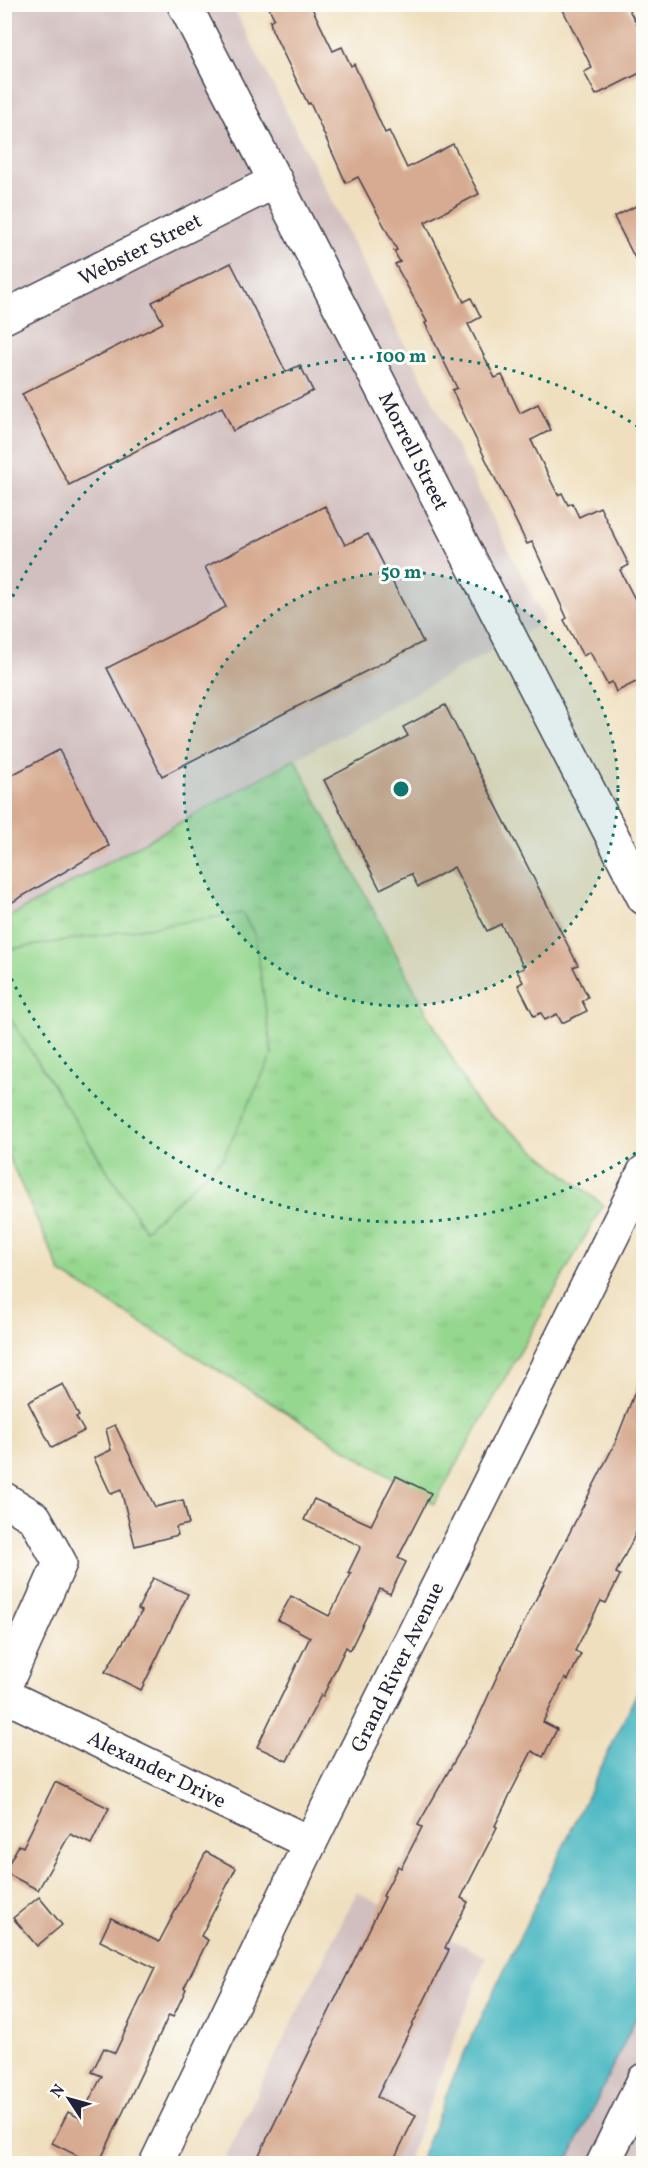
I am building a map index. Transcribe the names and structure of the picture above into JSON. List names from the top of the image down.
{
  "streets": {
    "street": [
      "Webster Street",
      "Morrell Street",
      "Grand River Avenue",
      "Alexander Drive"
    ]
  },
  "crossings": [
    ["Webster Street", "Morrell Street"],
    ["Grand River Avenue", "Alexander Drive"]
  ],
  "north": "top left",
  "rings": ["100 m", "50 m"]
}
